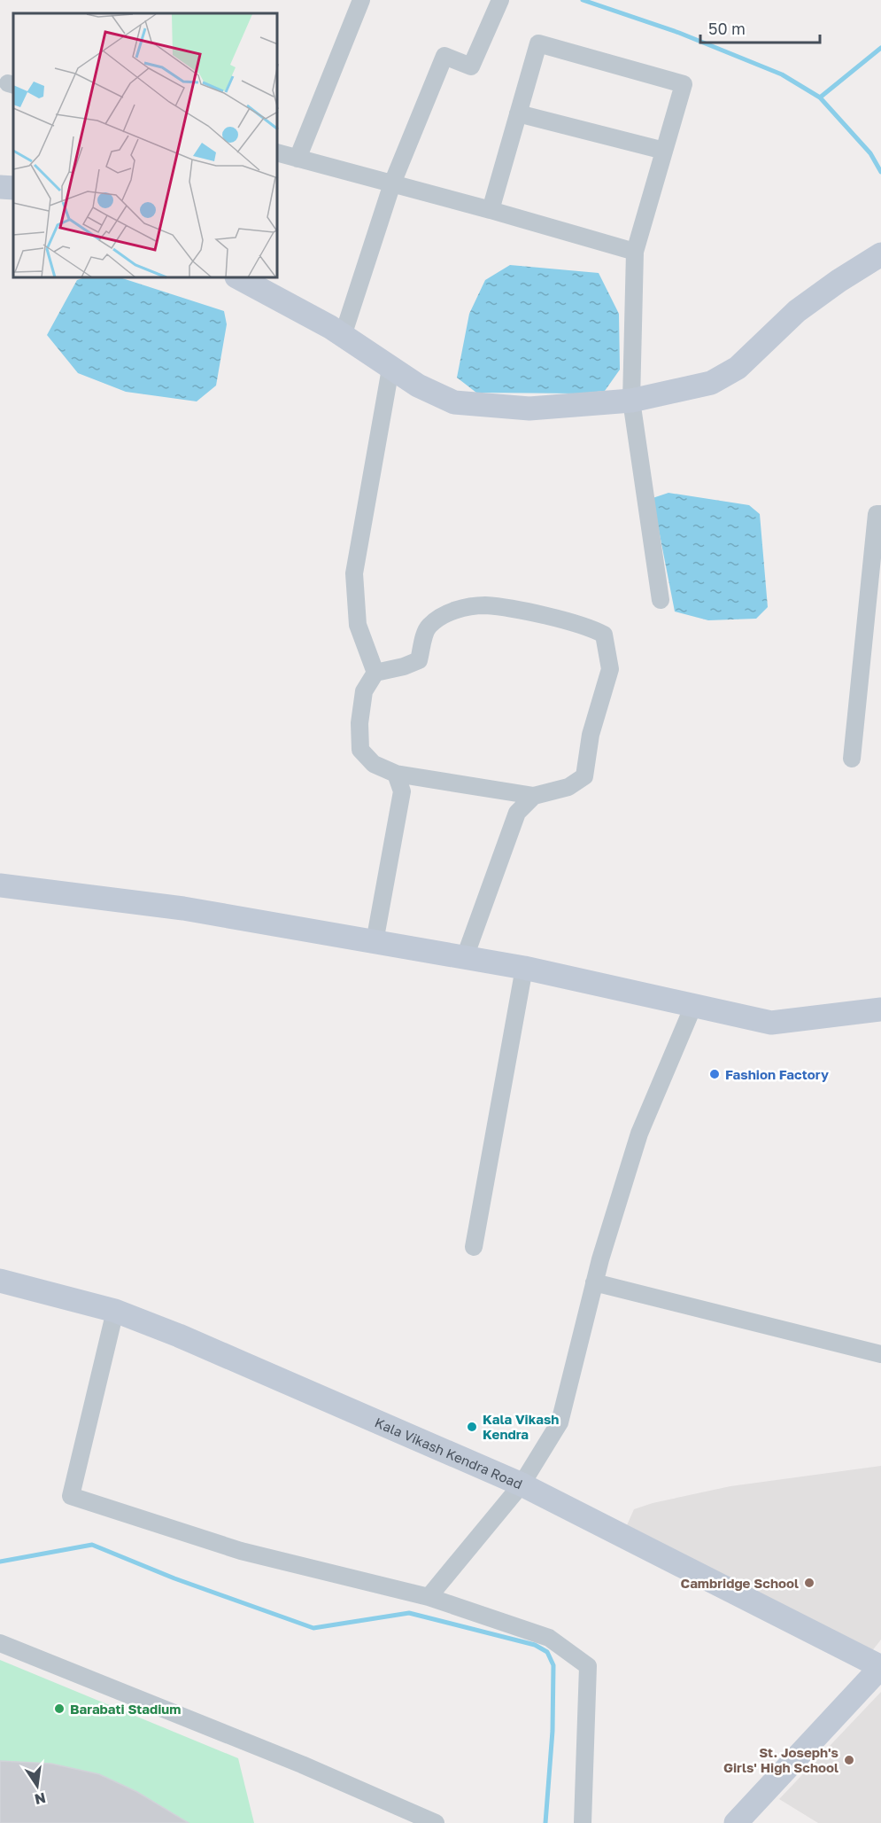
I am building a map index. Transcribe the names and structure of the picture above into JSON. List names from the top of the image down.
{
  "streets": {
    "street": ["Kala Vikash Kendra Road"]
  },
  "places": [
    "Fashion Factory",
    "Kala Vikash Kendra",
    "Cambridge School",
    "Barabati Stadium",
    "St. Joseph's Girls' High School"
  ],
  "scale_bar": "50 m",
  "north": "bottom"
}
